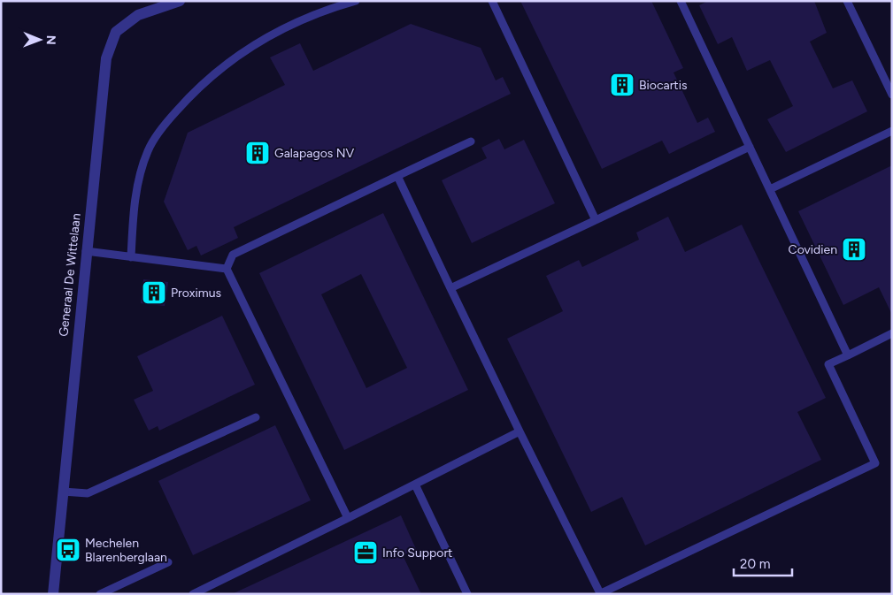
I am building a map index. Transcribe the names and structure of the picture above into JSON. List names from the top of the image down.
{
  "streets": {
    "street": ["Generaal De Wittelaan"]
  },
  "places": {
    "building": [
      "Biocartis",
      "Galapagos NV",
      "Covidien",
      "Proximus"
    ],
    "bus stop": ["Mechelen Blarenberglaan"],
    "office": ["Info Support"]
  },
  "scale_bar": "20 m",
  "north": "right"
}
